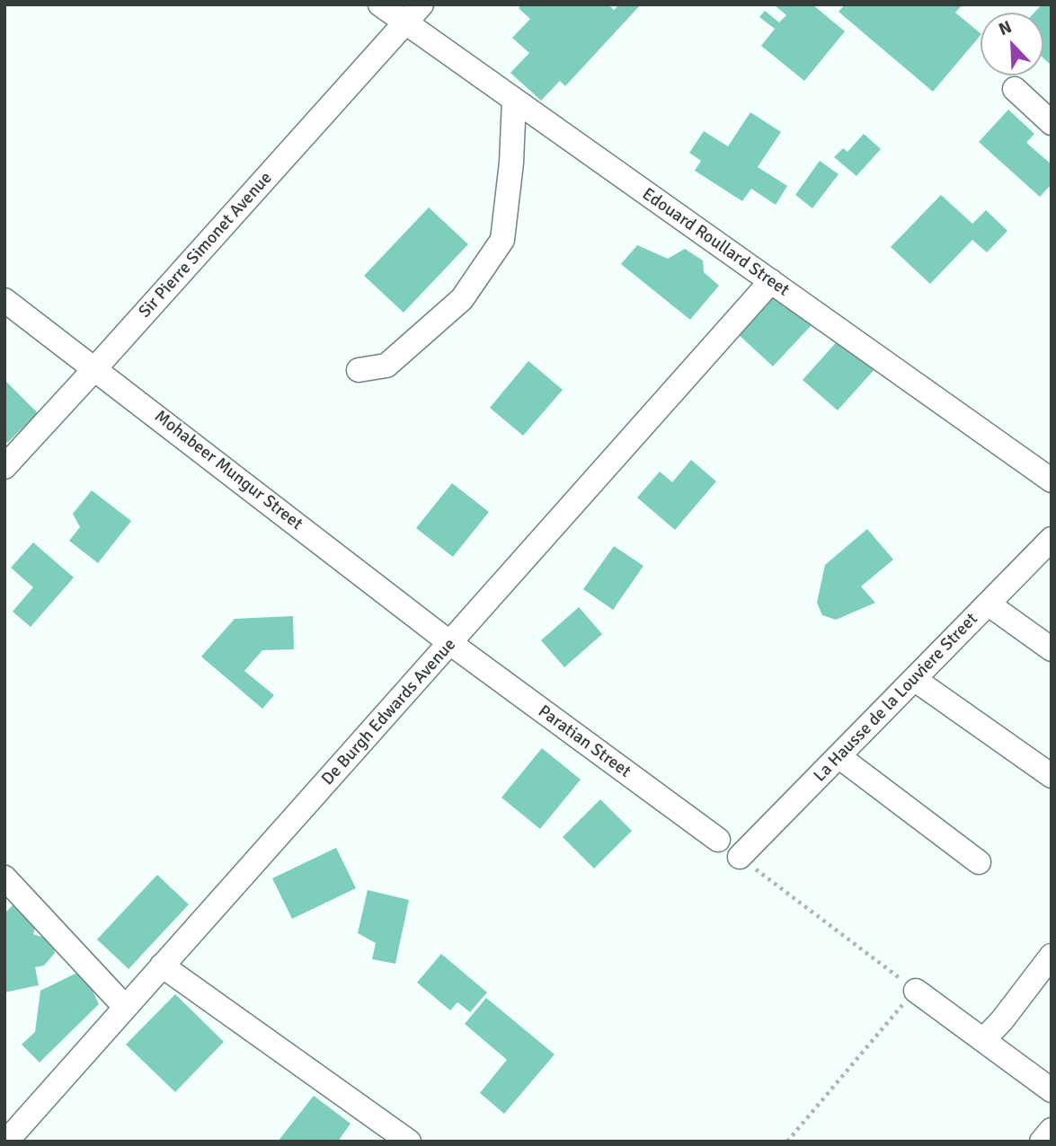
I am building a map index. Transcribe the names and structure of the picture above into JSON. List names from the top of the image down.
{
  "streets": {
    "street": [
      "Edouard Roullard Street",
      "Sir Pierre Simonet Avenue",
      "Mohabeer Mungur Street",
      "La Hausse de la Louviere Street",
      "De Burgh Edwards Avenue",
      "Paratian Street"
    ]
  },
  "crossings": [
    ["Edouard Roullard Street", "Sir Pierre Simonet Avenue"],
    ["Edouard Roullard Street", "De Burgh Edwards Avenue"],
    ["Sir Pierre Simonet Avenue", "Mohabeer Mungur Street"],
    ["Mohabeer Mungur Street", "De Burgh Edwards Avenue"],
    ["Mohabeer Mungur Street", "Paratian Street"],
    ["De Burgh Edwards Avenue", "Paratian Street"]
  ],
  "north": "top left"
}
